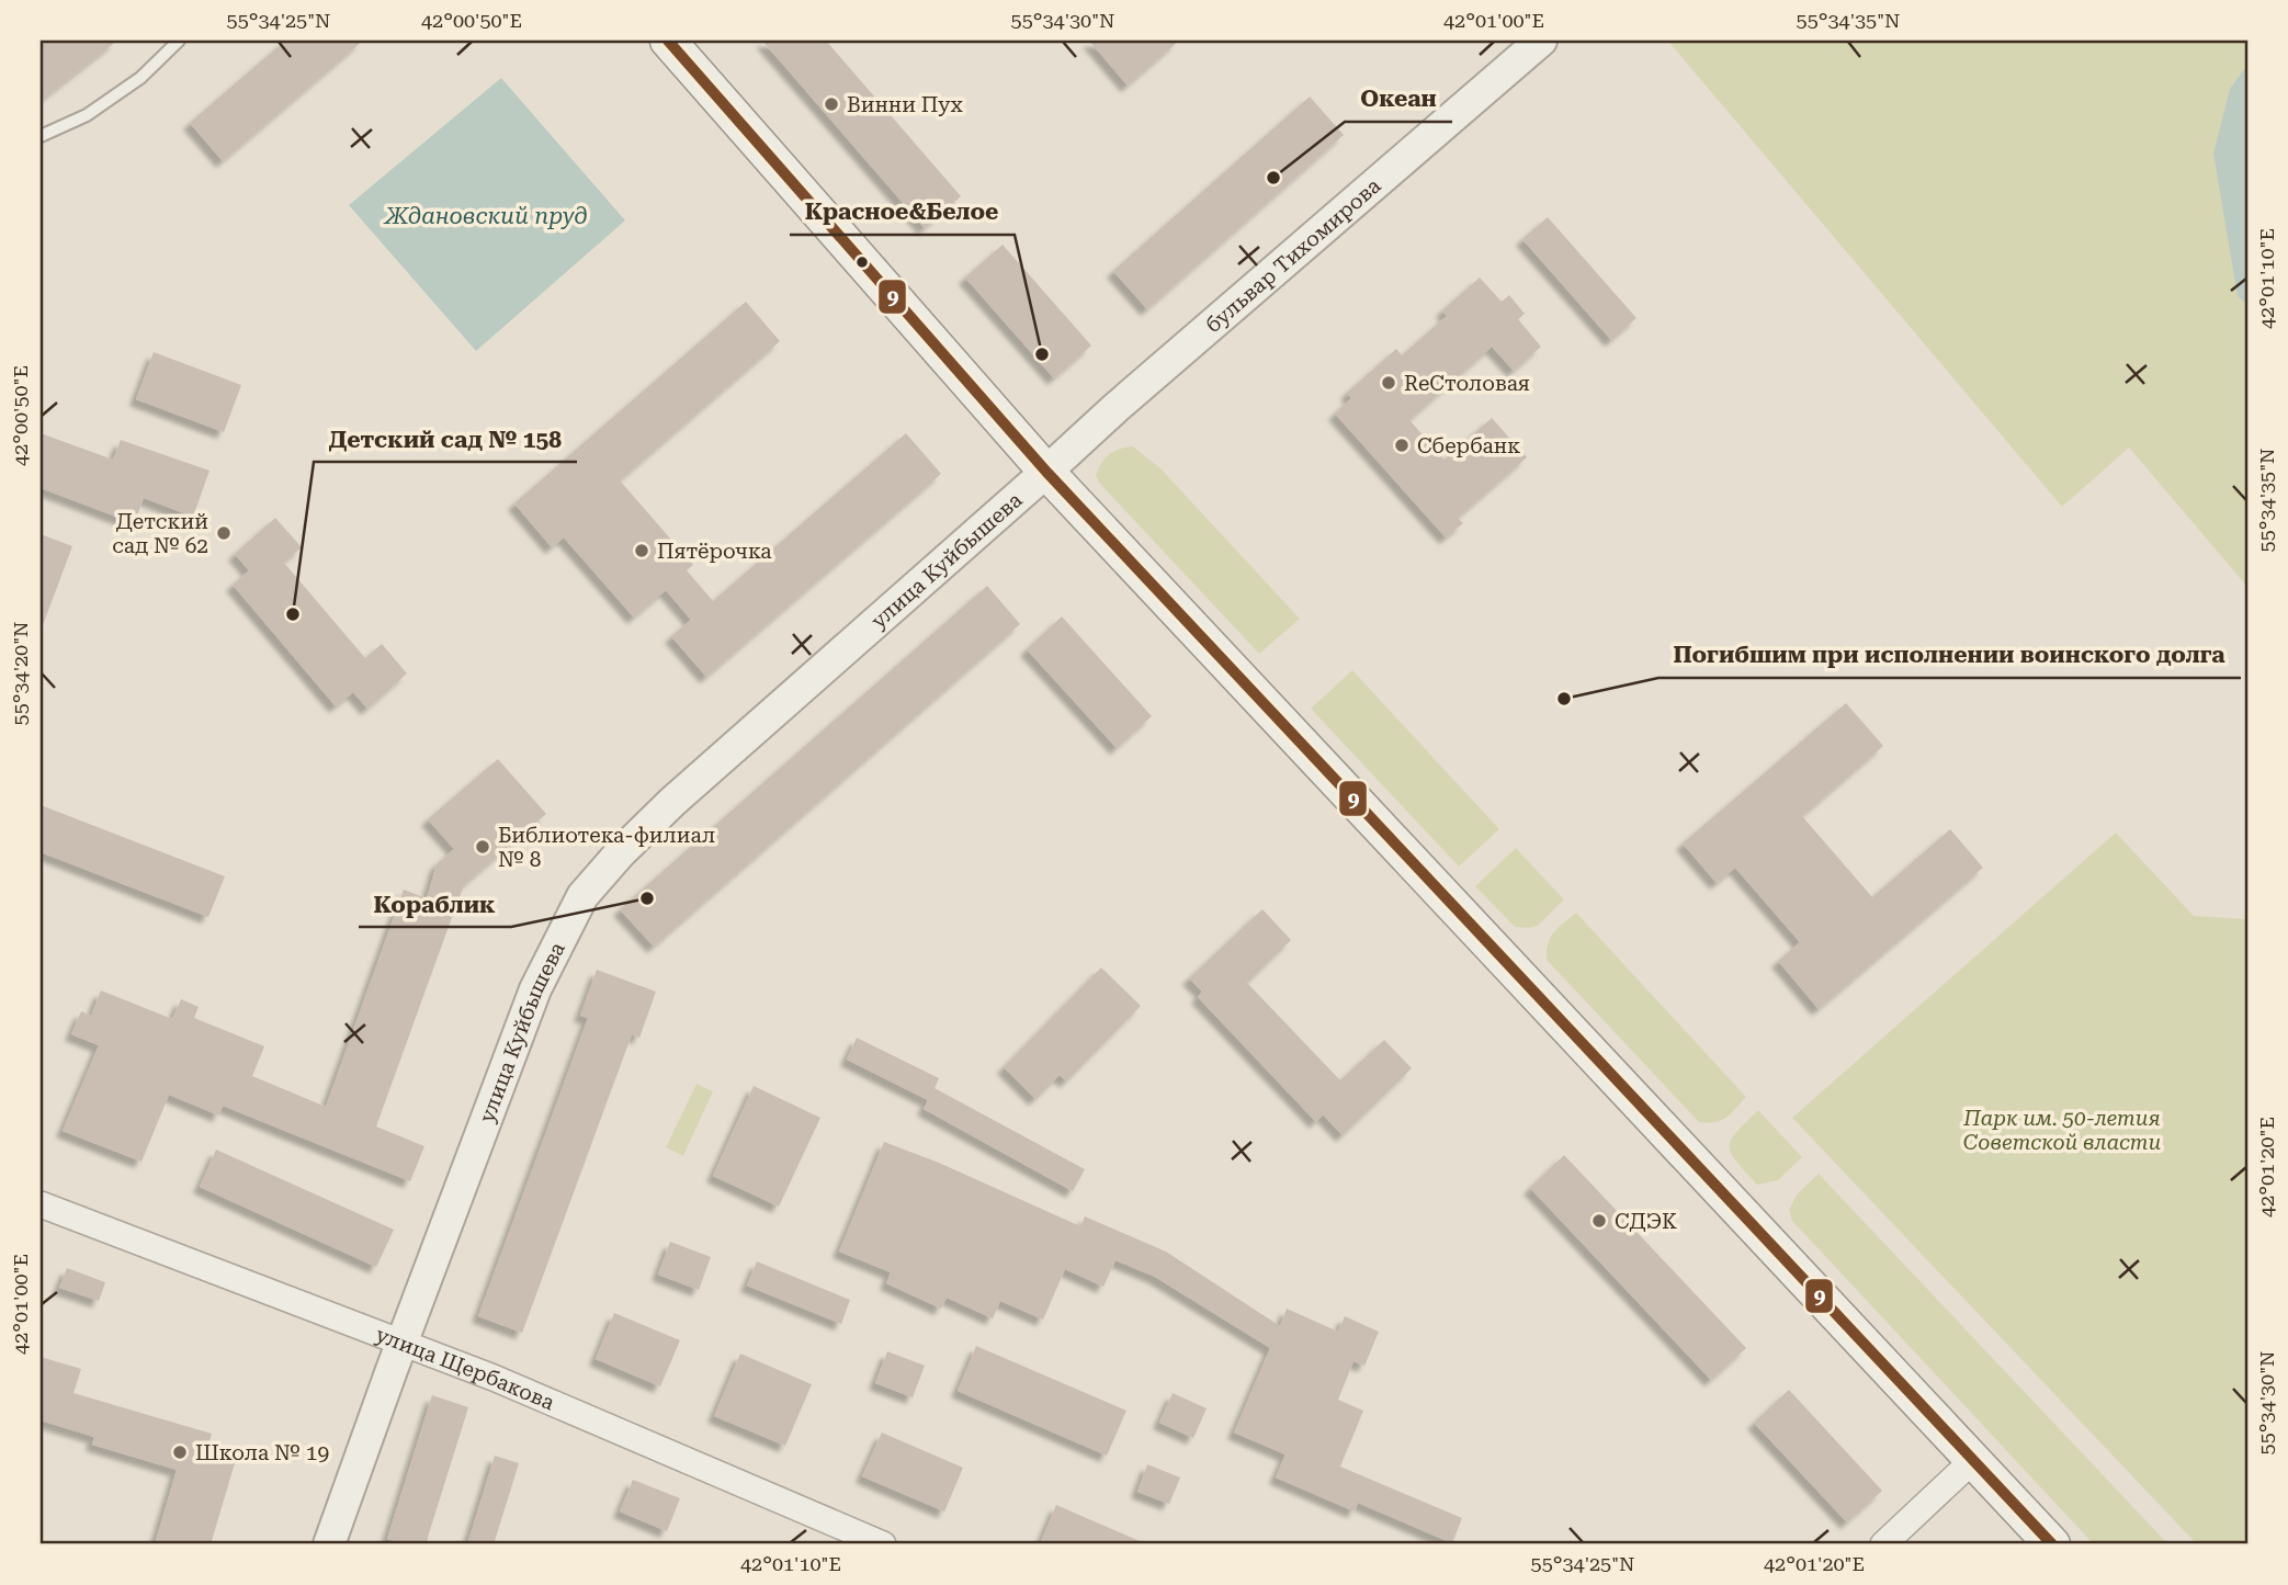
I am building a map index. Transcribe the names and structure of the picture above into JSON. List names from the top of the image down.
{
  "streets": {
    "street": ["бульвар Тихомирова", "улица Куйбышева", "улица Щербакова"]
  },
  "crossings": [
    ["бульвар Тихомирова", "улица Куйбышева"],
    ["улица Куйбышева", "улица Щербакова"]
  ],
  "water": ["Ждановский пруд"],
  "parks": ["Парк им. 50-летия Советской власти"],
  "places": [
    "Винни Пух",
    "Океан",
    "Красное&Белое",
    "ReСтоловая",
    "Сбербанк",
    "Детский сад № 62",
    "Пятёрочка",
    "Детский сад № 158",
    "Погибшим при исполнении воинского долга",
    "Библиотека-филиал № 8",
    "Кораблик",
    "СДЭК",
    "Школа № 19"
  ],
  "lines": ["transit line 9"],
  "coordinates": [
    "55°34'25\"N",
    "42°00'50\"E",
    "55°34'30\"N",
    "42°01'00\"E",
    "55°34'35\"N",
    "42°01'10\"E",
    "55°34'20\"N",
    "42°01'20\"E"
  ]
}
